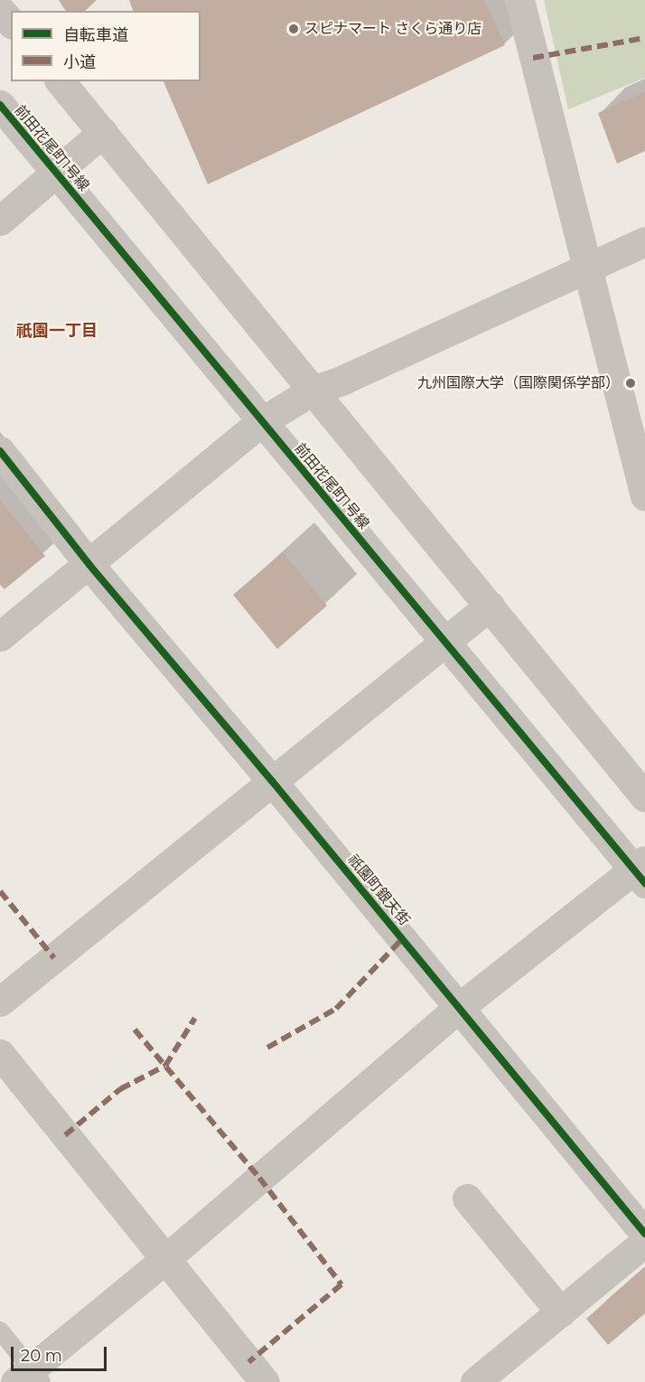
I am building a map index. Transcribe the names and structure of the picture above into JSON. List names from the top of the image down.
{
  "streets": {
    "street": ["前田花尾町1号線", "祇園町銀天街"]
  },
  "districts": ["祇園一丁目"],
  "places": ["スピナマート さくら通り店", "九州国際大学（国際関係学部）"],
  "legend": ["自転車道", "小道"],
  "scale_bar": "20 m"
}
